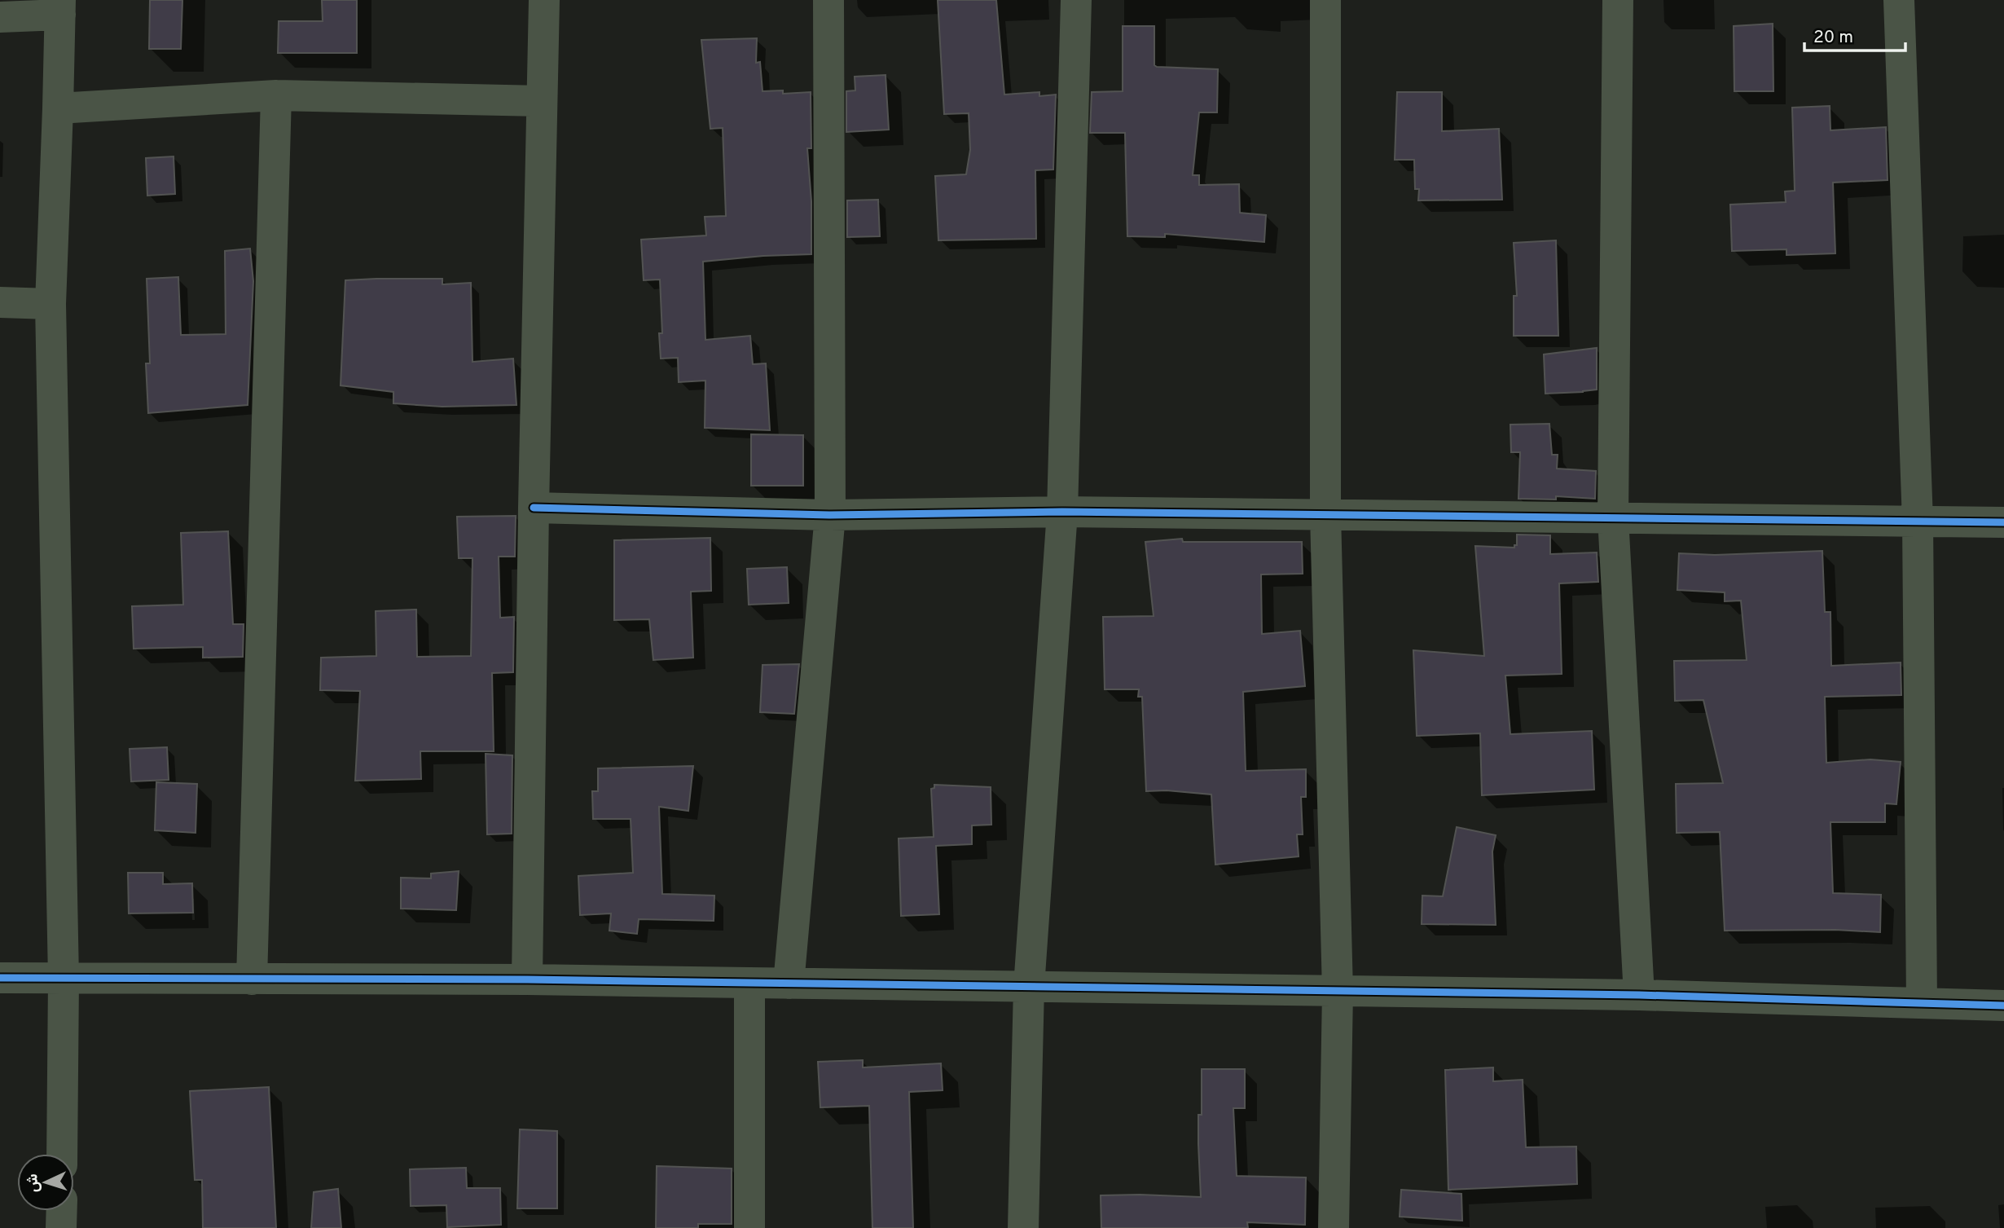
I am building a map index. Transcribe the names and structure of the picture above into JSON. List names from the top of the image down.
{
  "scale_bar": "20 m",
  "north": "left"
}
